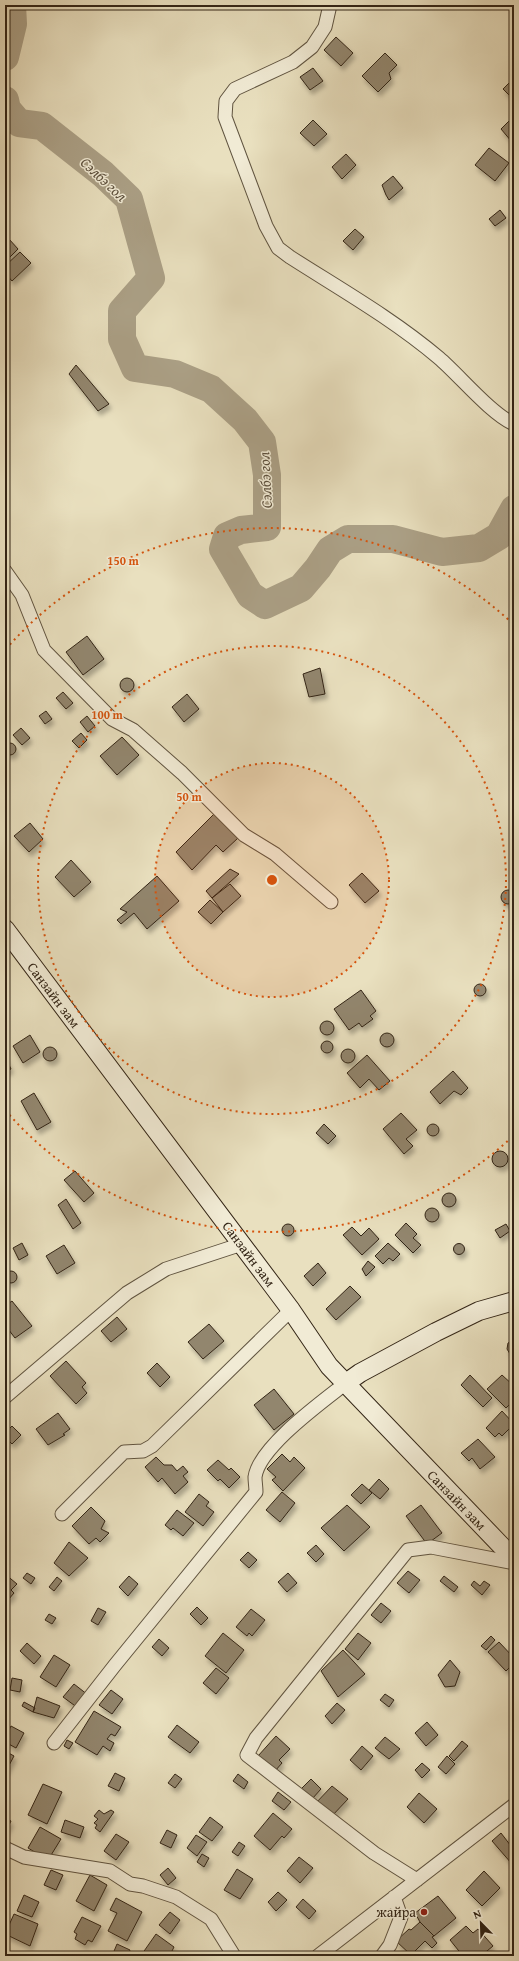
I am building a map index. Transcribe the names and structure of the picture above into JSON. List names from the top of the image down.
{
  "streets": {
    "main road": ["Санзайн зам"]
  },
  "water": ["Сэлбэ гол"],
  "places": ["жайра"],
  "north": "top left",
  "rings": ["150 m", "100 m", "50 m"]
}
